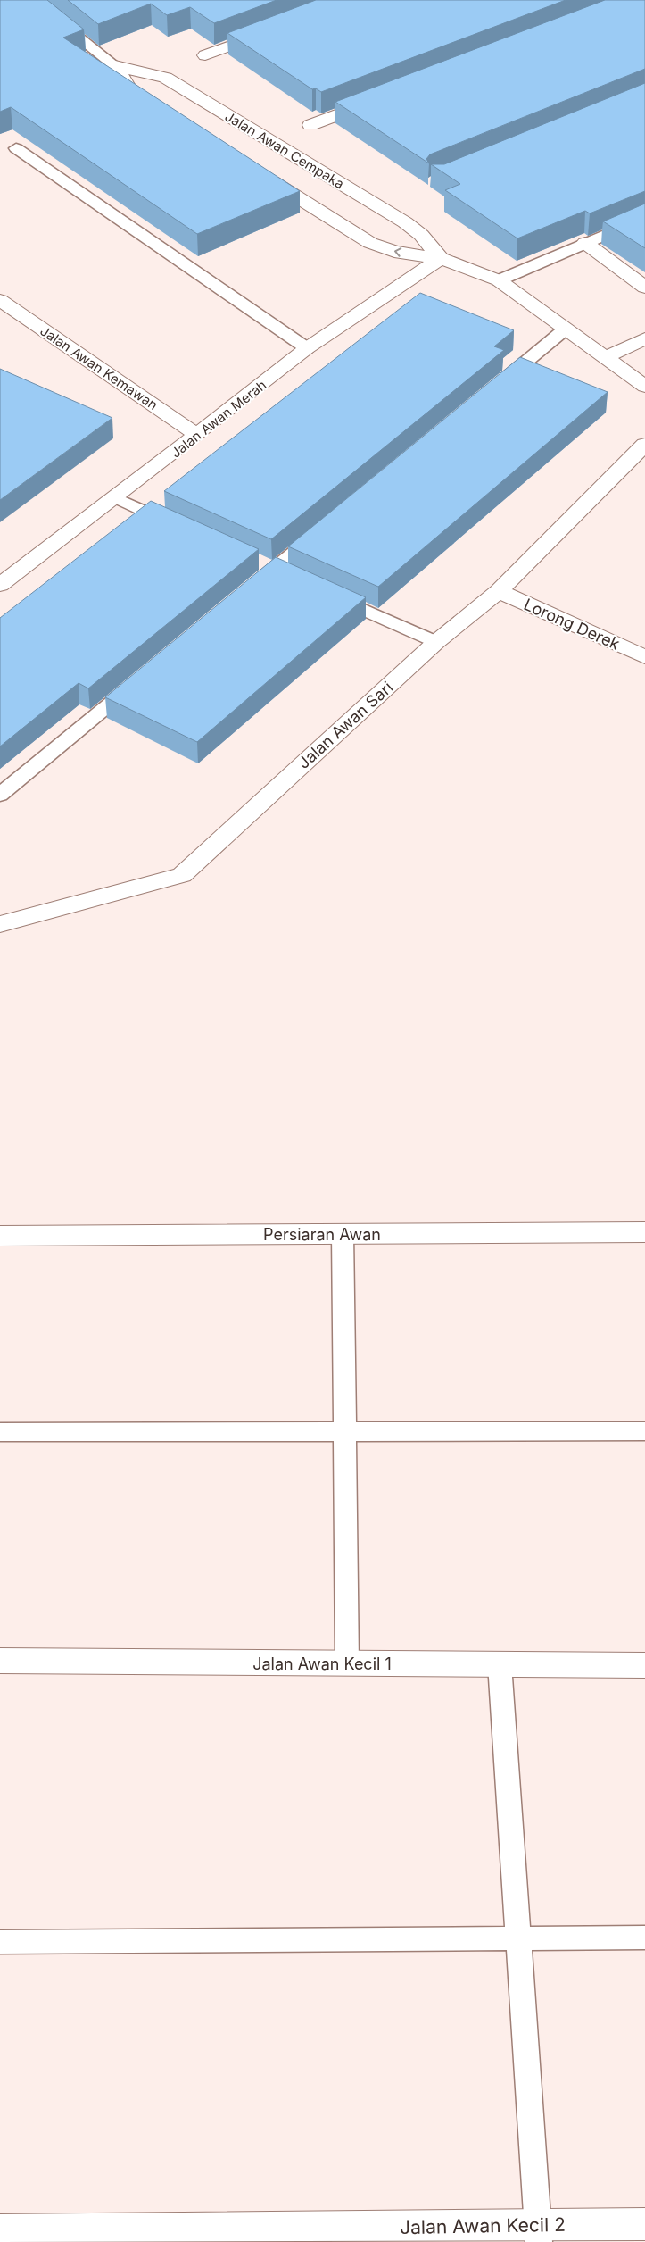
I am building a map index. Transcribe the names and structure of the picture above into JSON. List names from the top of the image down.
{
  "streets": {
    "street": [
      "Jalan Awan Cempaka",
      "Jalan Awan Kemawan",
      "Jalan Awan Merah",
      "Lorong Derek",
      "Jalan Awan Sari",
      "Persiaran Awan",
      "Jalan Awan Kecil 1",
      "Jalan Awan Kecil 2"
    ]
  },
  "crossings": [
    ["Jalan Awan Cempaka", "Jalan Awan Merah"],
    ["Jalan Awan Kemawan", "Jalan Awan Merah"],
    ["Lorong Derek", "Jalan Awan Sari"]
  ]
}
